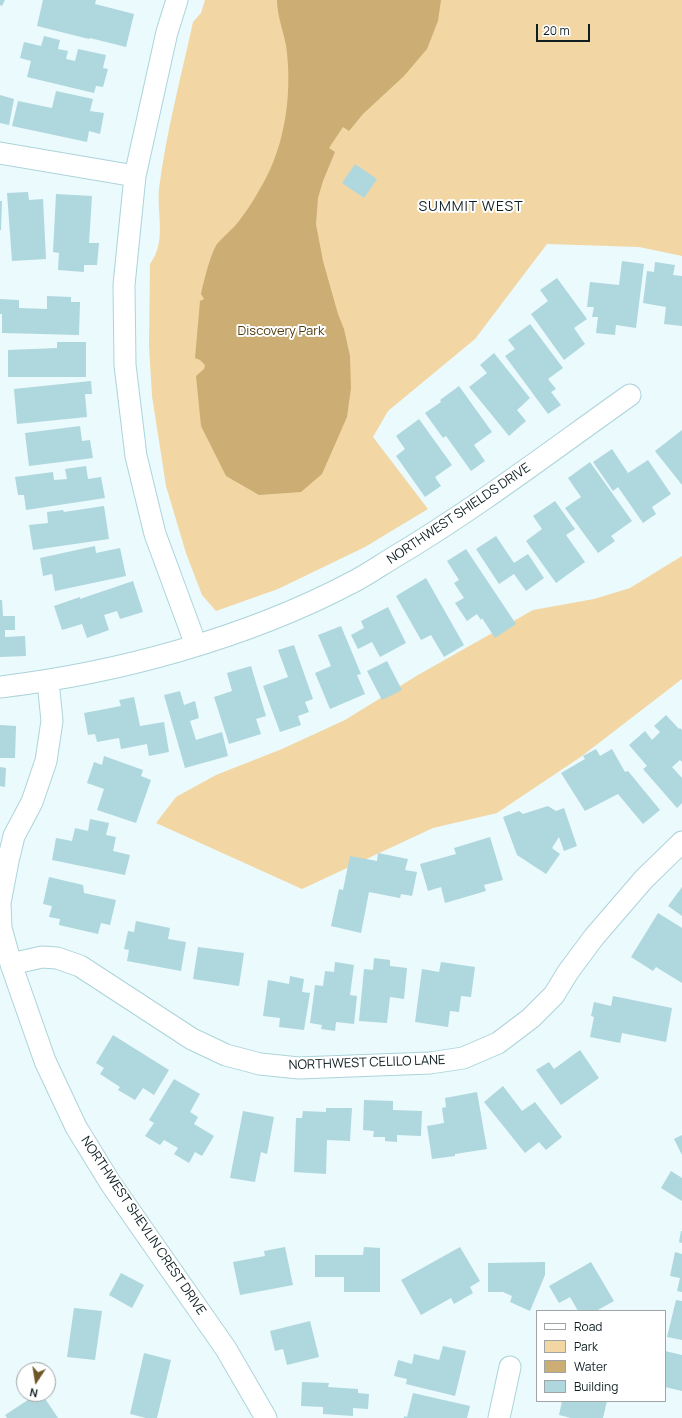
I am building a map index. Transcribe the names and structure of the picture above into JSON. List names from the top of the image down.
{
  "streets": {
    "street": ["NORTHWEST SHIELDS DRIVE", "NORTHWEST CELILO LANE", "NORTHWEST SHEVLIN CREST DRIVE"]
  },
  "crossings": [
    ["NORTHWEST SHIELDS DRIVE", "NORTHWEST SHEVLIN CREST DRIVE"],
    ["NORTHWEST CELILO LANE", "NORTHWEST SHEVLIN CREST DRIVE"]
  ],
  "districts": ["SUMMIT WEST"],
  "parks": ["Discovery Park"],
  "legend": [
    "Road",
    "Park",
    "Water",
    "Building"
  ],
  "scale_bar": "20 m",
  "north": "bottom"
}
